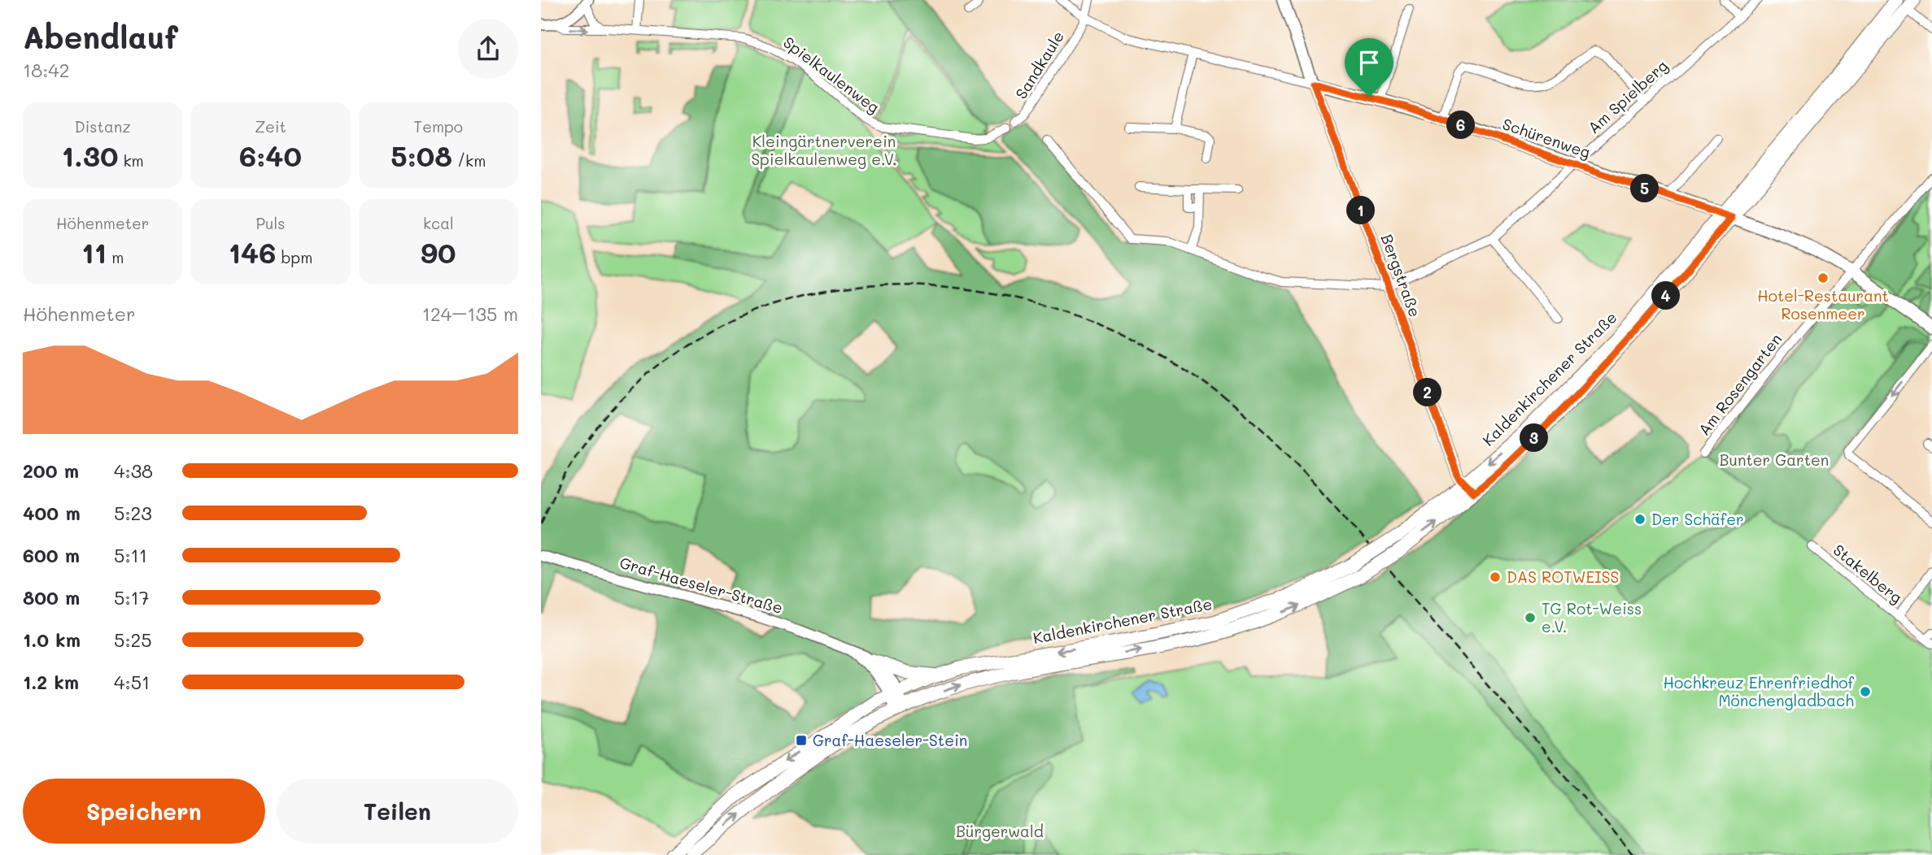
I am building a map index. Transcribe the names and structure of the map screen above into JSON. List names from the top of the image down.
{
  "streets": {
    "main road": ["Schürenweg", "Bergstraße", "Kaldenkirchener Straße"],
    "street": [
      "Sandkaule",
      "Spielkaulenweg",
      "Am Spielberg",
      "Am Rosengarten",
      "Stakelberg",
      "Graf-Haeseler-Straße"
    ]
  },
  "crossings": [
    ["Sandkaule", "Schürenweg"],
    ["Am Spielberg", "Schürenweg"],
    ["Am Spielberg", "Bergstraße"],
    ["Schürenweg", "Bergstraße"],
    ["Schürenweg", "Kaldenkirchener Straße"],
    ["Schürenweg", "Am Rosengarten"],
    ["Bergstraße", "Kaldenkirchener Straße"],
    ["Kaldenkirchener Straße", "Graf-Haeseler-Straße"]
  ],
  "parks": ["Kleingärtnerverein Spielkaulenweg e.V.", "Bunter Garten", "Bürgerwald"],
  "places": {
    "other": [
      "Hotel-Restaurant Rosenmeer",
      "Der Schäfer",
      "DAS ROTWEISS",
      "TG Rot-Weiss e.V.",
      "Hochkreuz Ehrenfriedhof Mönchengladbach"
    ],
    "transit": ["Graf-Haeseler-Stein"]
  },
  "page": {
    "heading": ["Abendlauf", "18:42"],
    "stats": [
      ["Distanz", "1.30 km"],
      ["Zeit", "6:40"],
      ["Tempo", "5:08 /km"],
      ["Höhenmeter", "11 m"],
      ["Puls", "146 bpm"],
      ["kcal", "90"]
    ],
    "pins": [
      "6",
      "5",
      "1",
      "4",
      "2",
      "3"
    ],
    "chart": ["Höhenmeter", "124–135 m"],
    "list": [
      {
        "name": "200 m",
        "note": "4:38"
      },
      {
        "name": "400 m",
        "note": "5:23"
      },
      {
        "name": "600 m",
        "note": "5:11"
      },
      {
        "name": "800 m",
        "note": "5:17"
      },
      {
        "name": "1.0 km",
        "note": "5:25"
      },
      {
        "name": "1.2 km",
        "note": "4:51"
      }
    ],
    "buttons": ["Speichern", "Teilen"]
  }
}
